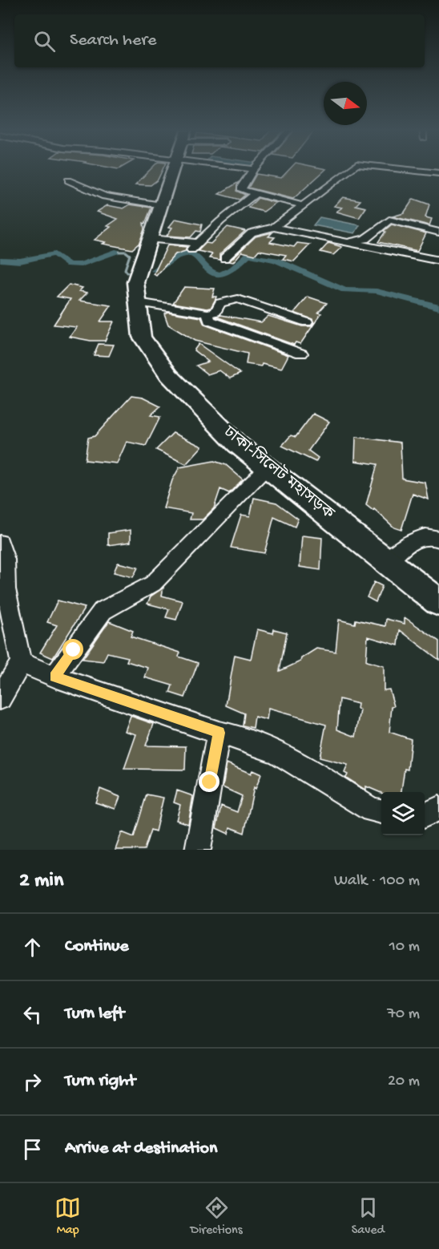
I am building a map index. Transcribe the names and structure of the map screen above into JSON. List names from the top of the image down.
{
  "streets": {
    "highway": ["ঢাকা-সিলেট মহাসড়ক"]
  },
  "north": "right",
  "page": {
    "search": "Search here",
    "heading": ["2 min", "Walk · 100 m"],
    "list": [
      ["Continue", "10 m"],
      ["Turn left", "70 m"],
      ["Turn right", "20 m"],
      "Arrive at destination"
    ],
    "nav": ["Map", "Directions", "Saved"]
  }
}
